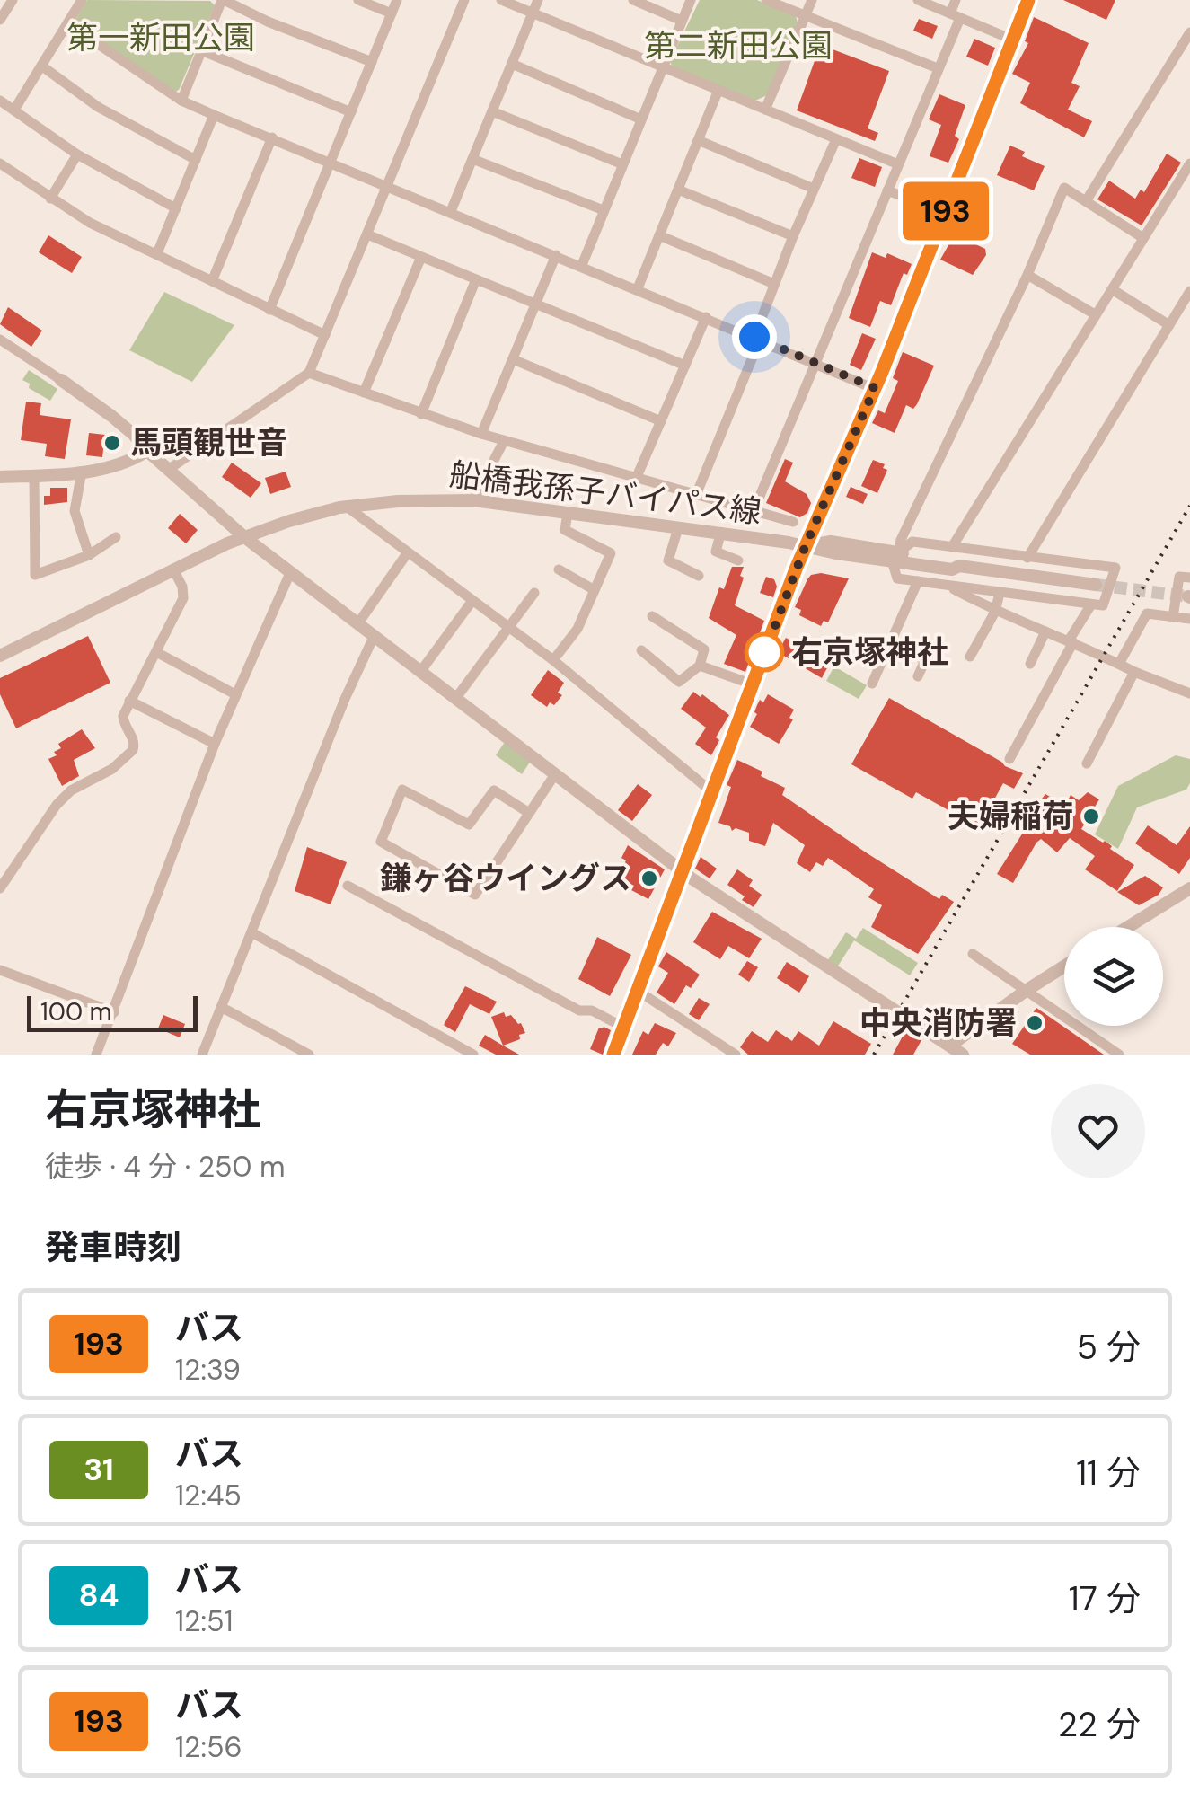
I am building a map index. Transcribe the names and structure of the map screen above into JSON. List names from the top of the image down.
{
  "streets": {
    "street": ["船橋我孫子バイパス線"]
  },
  "parks": ["第一新田公園", "第二新田公園"],
  "places": [
    "馬頭観世音",
    "右京塚神社",
    "夫婦稲荷",
    "鎌ヶ谷ウイングス",
    "中央消防署"
  ],
  "lines": ["bus line 193"],
  "scale_bar": "100 m",
  "page": {
    "on_map": "193",
    "scale": "100 m",
    "heading": [
      ["右京塚神社", "徒歩 · 4 分 · 250 m"],
      "発車時刻"
    ],
    "list": [
      {
        "mark": "193",
        "name": "バス",
        "note": "12:39",
        "value": "5 分"
      },
      {
        "mark": "31",
        "name": "バス",
        "note": "12:45",
        "value": "11 分"
      },
      {
        "mark": "84",
        "name": "バス",
        "note": "12:51",
        "value": "17 分"
      },
      {
        "mark": "193",
        "name": "バス",
        "note": "12:56",
        "value": "22 分"
      }
    ]
  }
}
